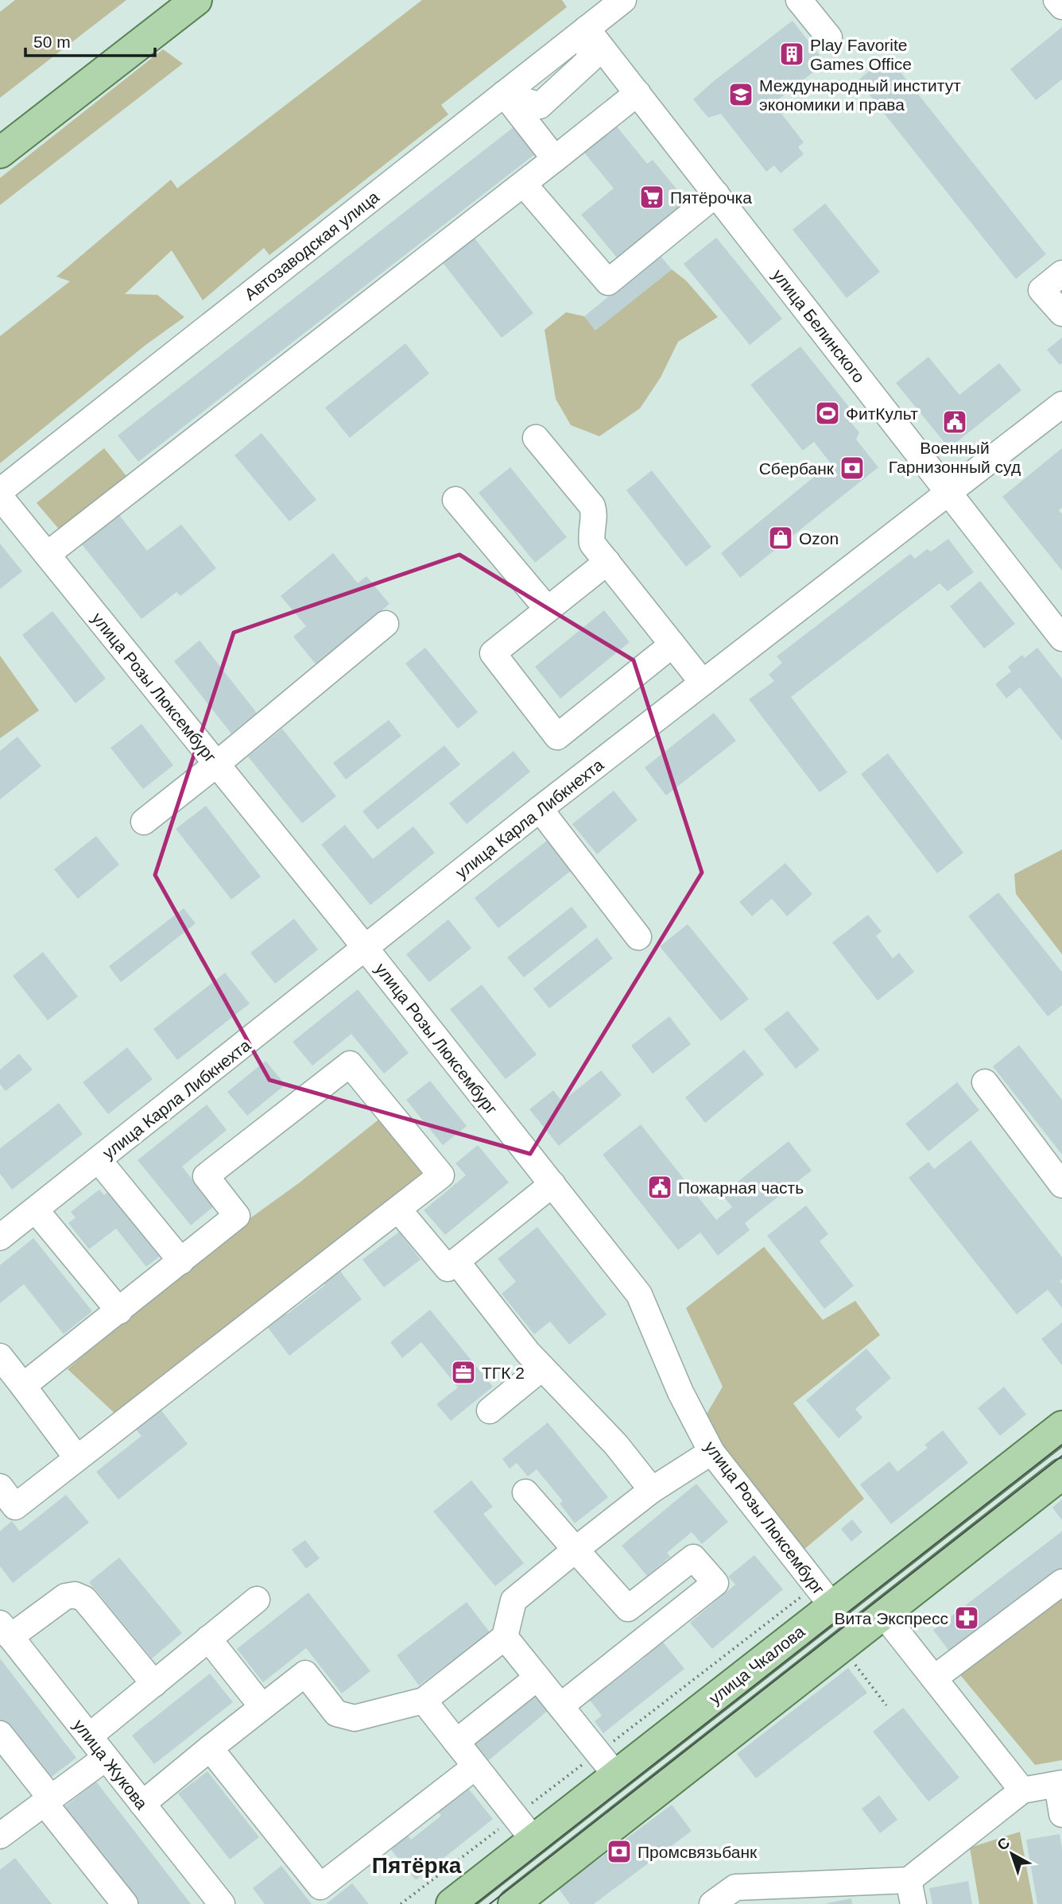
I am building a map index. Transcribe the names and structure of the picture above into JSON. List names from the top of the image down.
{
  "streets": {
    "main road": ["улица Чкалова"],
    "street": [
      "Автозаводская улица",
      "улица Белинского",
      "улица Розы Люксембург",
      "улица Карла Либкнехта",
      "улица Жукова"
    ]
  },
  "crossings": [
    ["Автозаводская улица", "улица Белинского"],
    ["улица Белинского", "улица Карла Либкнехта"],
    ["улица Розы Люксембург", "улица Карла Либкнехта"],
    ["улица Розы Люксембург", "улица Чкалова"]
  ],
  "districts": ["Пятёрка"],
  "places": {
    "building": ["Play Favorite Games Office"],
    "school or university": ["Международный институт экономики и права"],
    "supermarket": ["Пятёрочка"],
    "sports": ["ФитКульт"],
    "public building": ["Военный Гарнизонный суд", "Пожарная часть"],
    "bank": ["Сбербанк", "Промсвязьбанк"],
    "shop": ["Ozon"],
    "office": ["ТГК 2"],
    "pharmacy": ["Вита Экспресс"]
  },
  "scale_bar": "50 m",
  "north": "top left"
}
